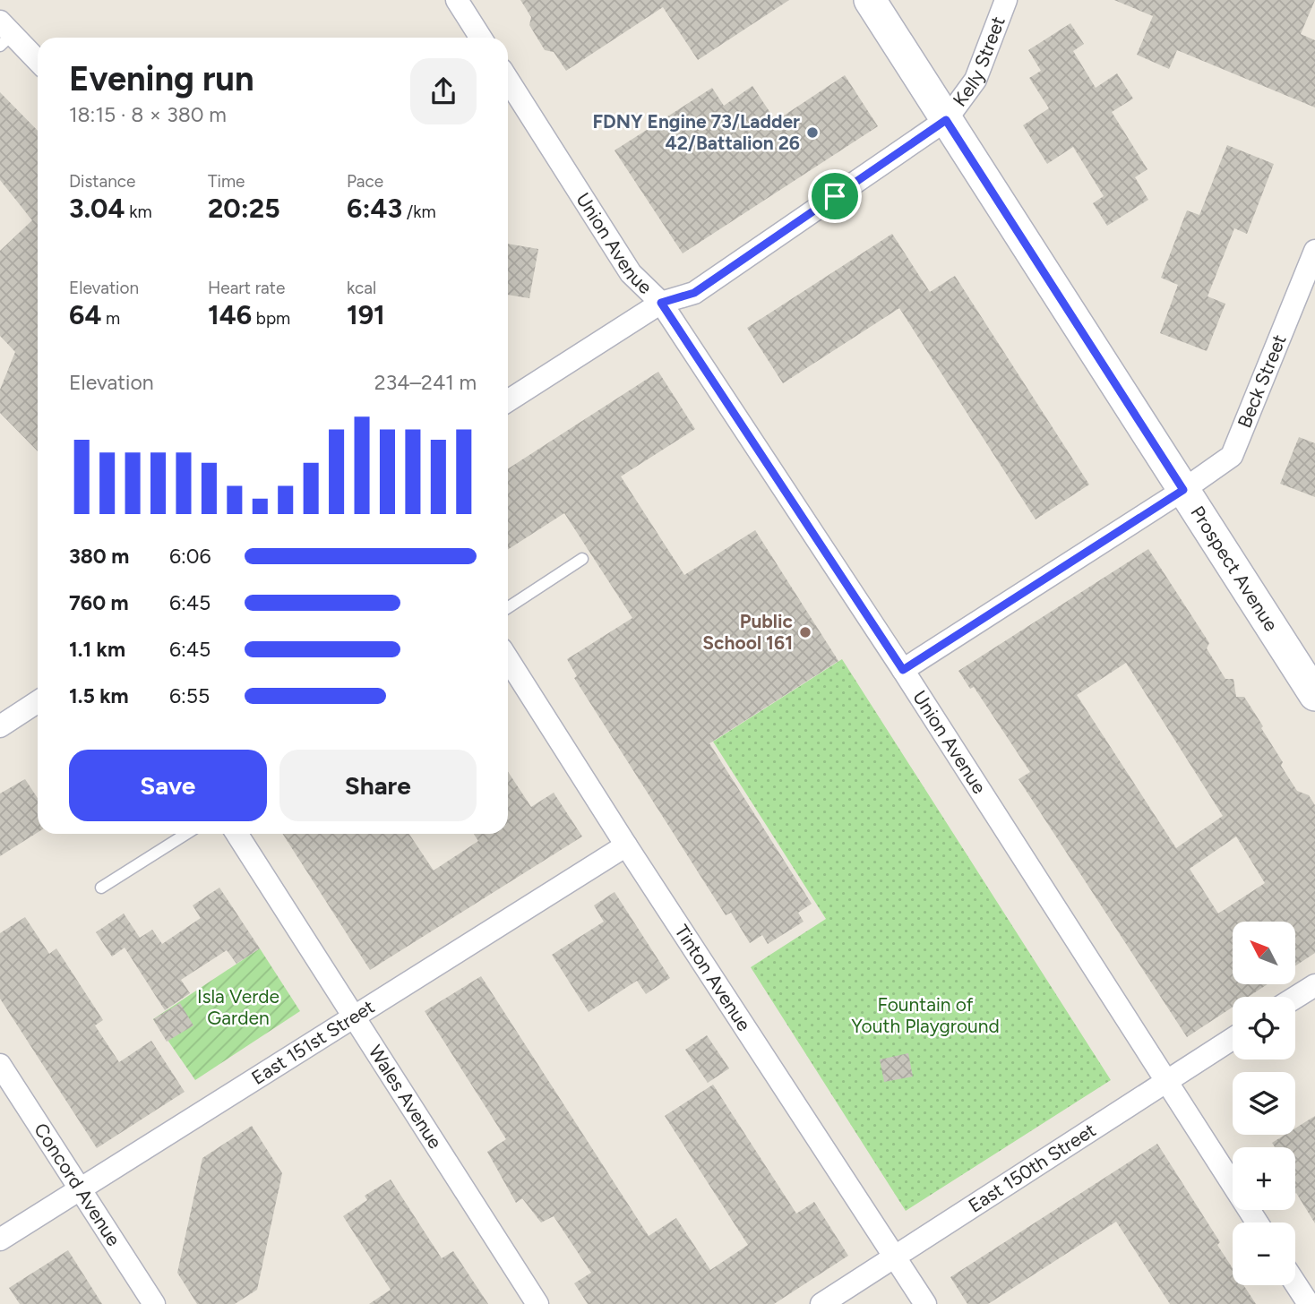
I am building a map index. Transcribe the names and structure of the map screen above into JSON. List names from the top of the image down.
{
  "streets": {
    "street": [
      "Kelly Street",
      "Union Avenue",
      "Beck Street",
      "Prospect Avenue",
      "Tinton Avenue",
      "East 151st Street",
      "Wales Avenue",
      "East 150th Street",
      "Concord Avenue"
    ]
  },
  "crossings": [
    ["Kelly Street", "Union Avenue"],
    ["Kelly Street", "Prospect Avenue"],
    ["Union Avenue", "East 150th Street"],
    ["Beck Street", "Prospect Avenue"],
    ["Tinton Avenue", "East 151st Street"],
    ["Tinton Avenue", "East 150th Street"],
    ["East 151st Street", "Wales Avenue"],
    ["East 151st Street", "Concord Avenue"]
  ],
  "parks": ["Isla Verde Garden", "Fountain of Youth Playground"],
  "places": ["FDNY Engine 73/Ladder 42/Battalion 26", "Public School 161"],
  "north": "top left",
  "page": {
    "heading": ["Evening run", "18:15 · 8 × 380 m"],
    "stats": [
      ["Distance", "3.04 km"],
      ["Time", "20:25"],
      ["Pace", "6:43 /km"],
      ["Elevation", "64 m"],
      ["Heart rate", "146 bpm"],
      ["kcal", "191"]
    ],
    "chart": ["Elevation", "234–241 m"],
    "list": [
      {
        "name": "380 m",
        "note": "6:06"
      },
      {
        "name": "760 m",
        "note": "6:45"
      },
      {
        "name": "1.1 km",
        "note": "6:45"
      },
      {
        "name": "1.5 km",
        "note": "6:55"
      }
    ],
    "buttons": ["Save", "Share"],
    "map_buttons": ["+", "−"]
  }
}
